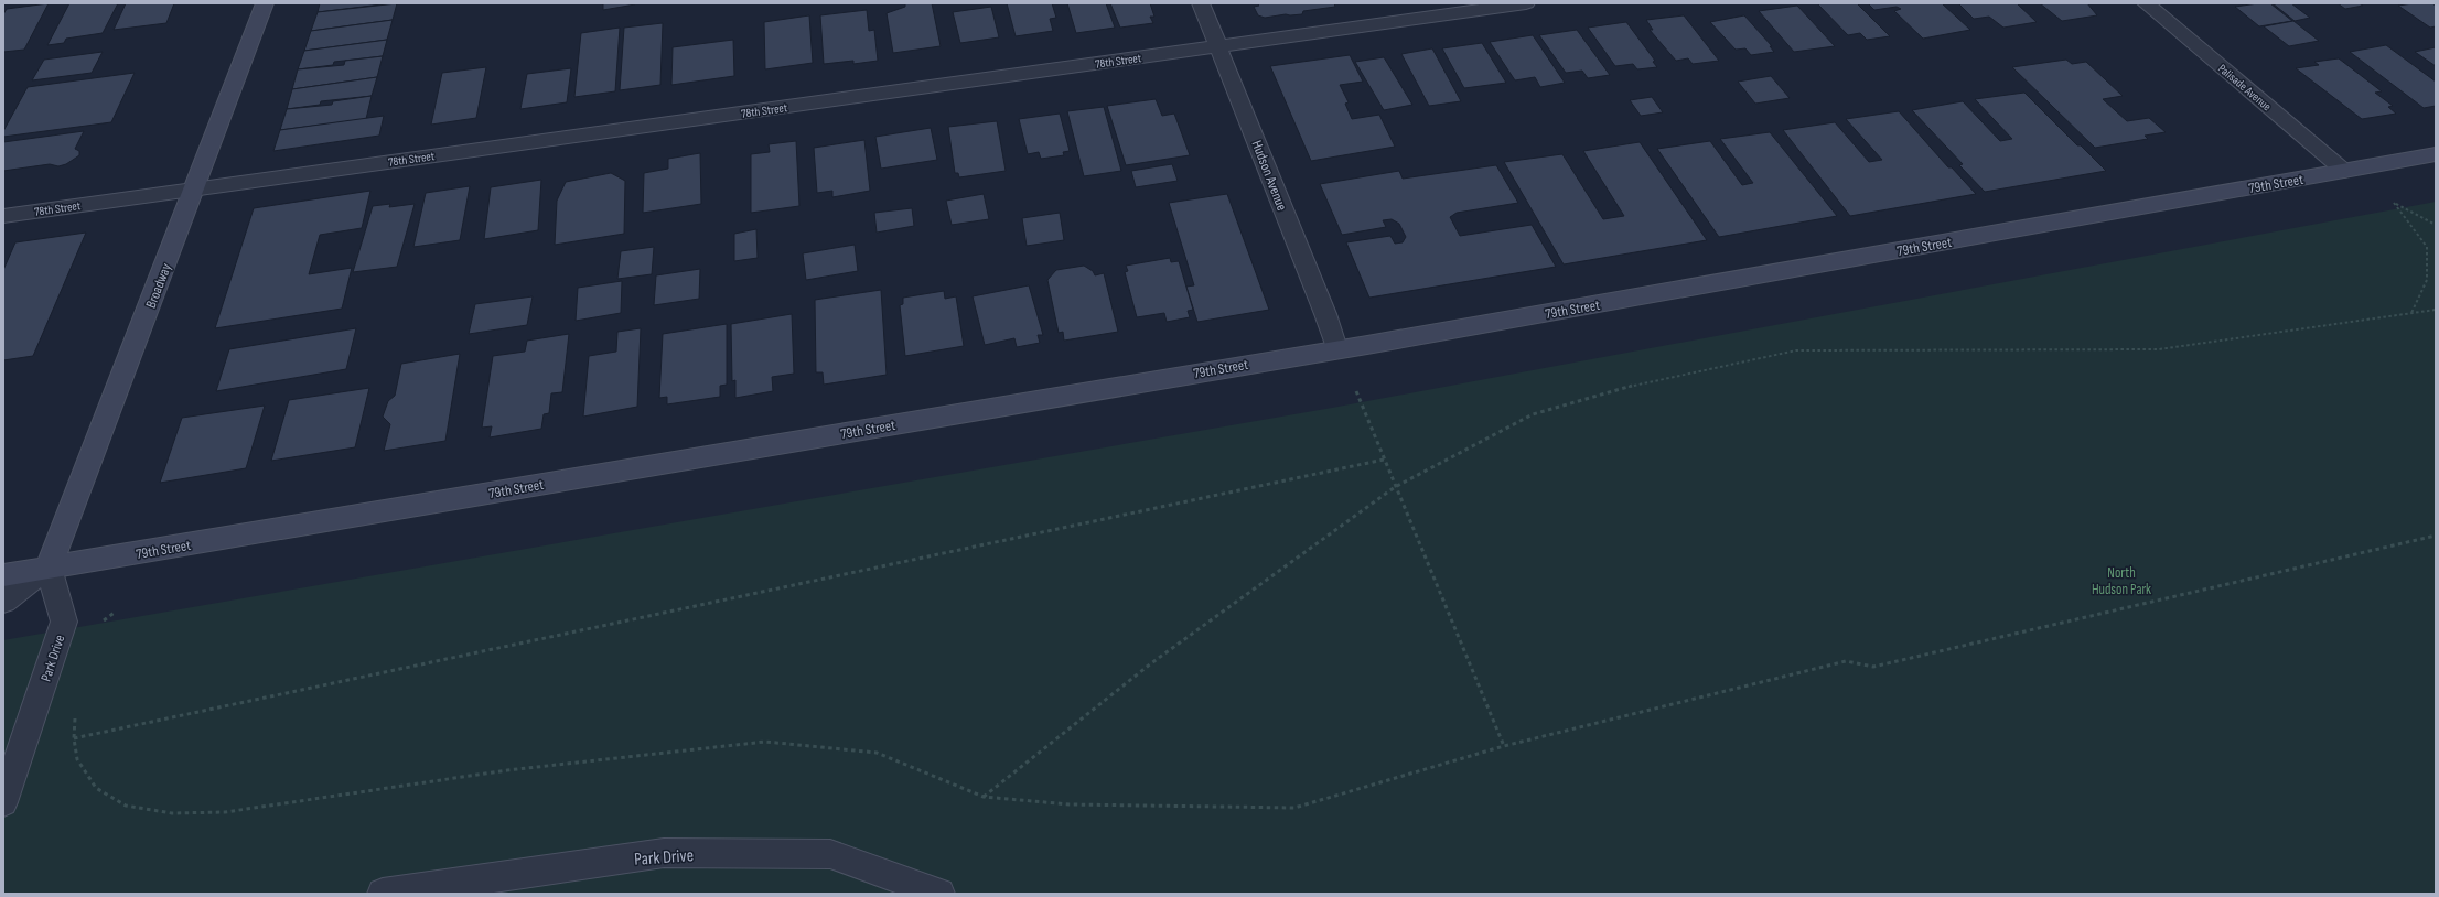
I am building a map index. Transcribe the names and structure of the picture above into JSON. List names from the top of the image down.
{
  "streets": {
    "street": [
      "78th Street",
      "Palisade Avenue",
      "Hudson Avenue",
      "79th Street",
      "Broadway",
      "Park Drive"
    ]
  },
  "crossings": [
    ["78th Street", "Hudson Avenue"],
    ["78th Street", "Broadway"],
    ["Palisade Avenue", "79th Street"],
    ["Hudson Avenue", "79th Street"],
    ["79th Street", "Broadway"],
    ["79th Street", "Park Drive"],
    ["Broadway", "Park Drive"]
  ],
  "parks": ["North Hudson Park"]
}
